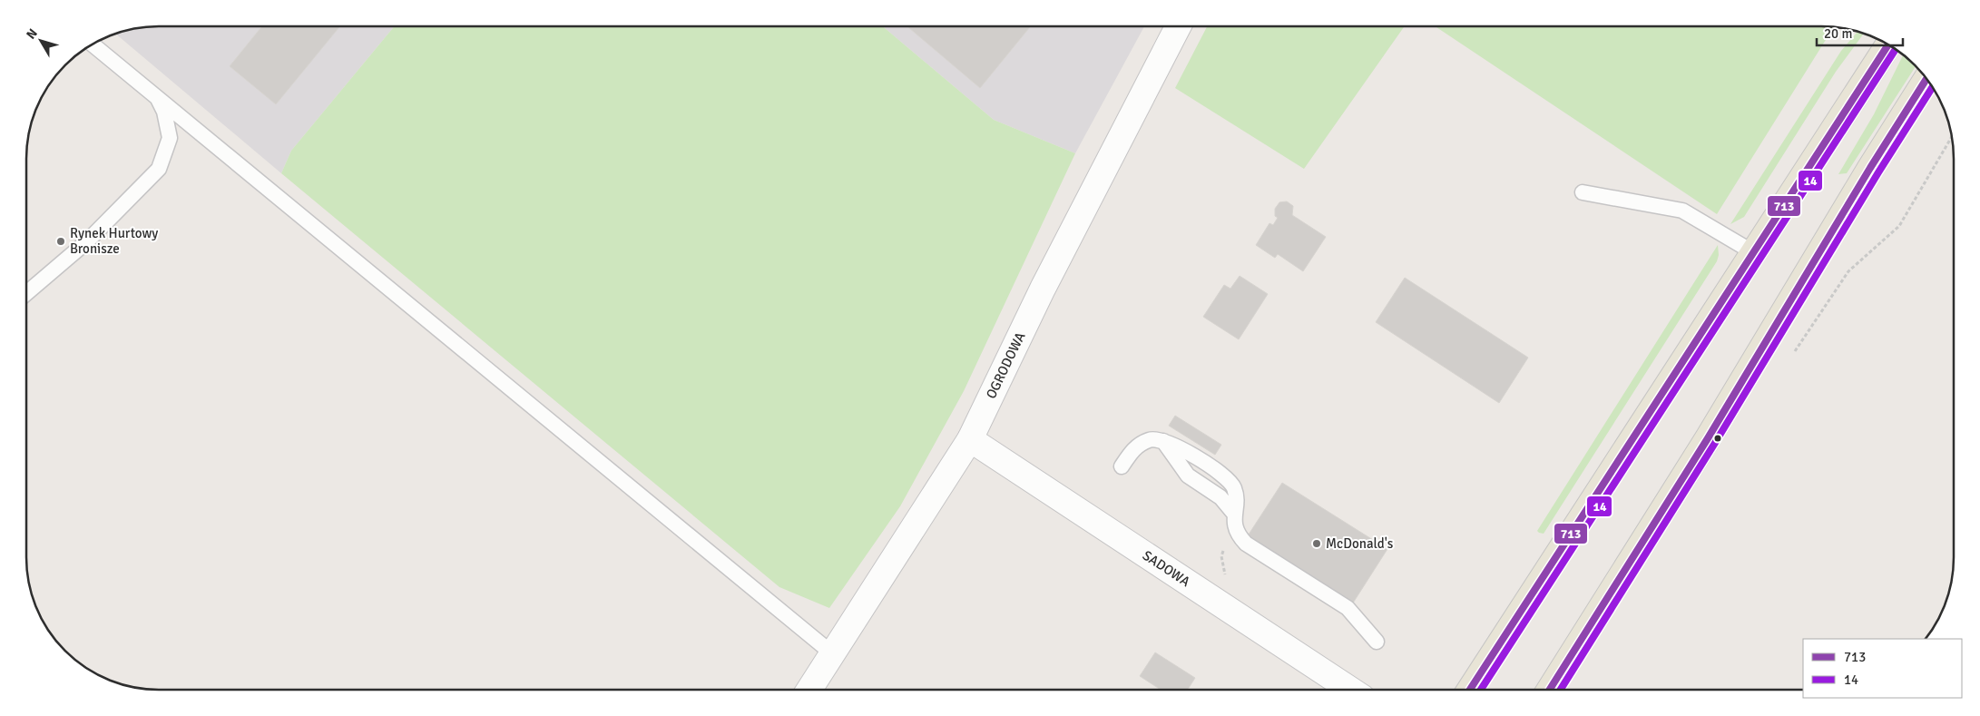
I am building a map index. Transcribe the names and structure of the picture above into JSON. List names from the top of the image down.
{
  "streets": {
    "street": ["OGRODOWA", "SADOWA"]
  },
  "crossings": [
    ["OGRODOWA", "SADOWA"]
  ],
  "places": ["Rynek Hurtowy Bronisze", "McDonald's"],
  "lines": ["transit line 713", "transit line 14"],
  "legend": ["713", "14"],
  "scale_bar": "20 m",
  "north": "top left"
}
